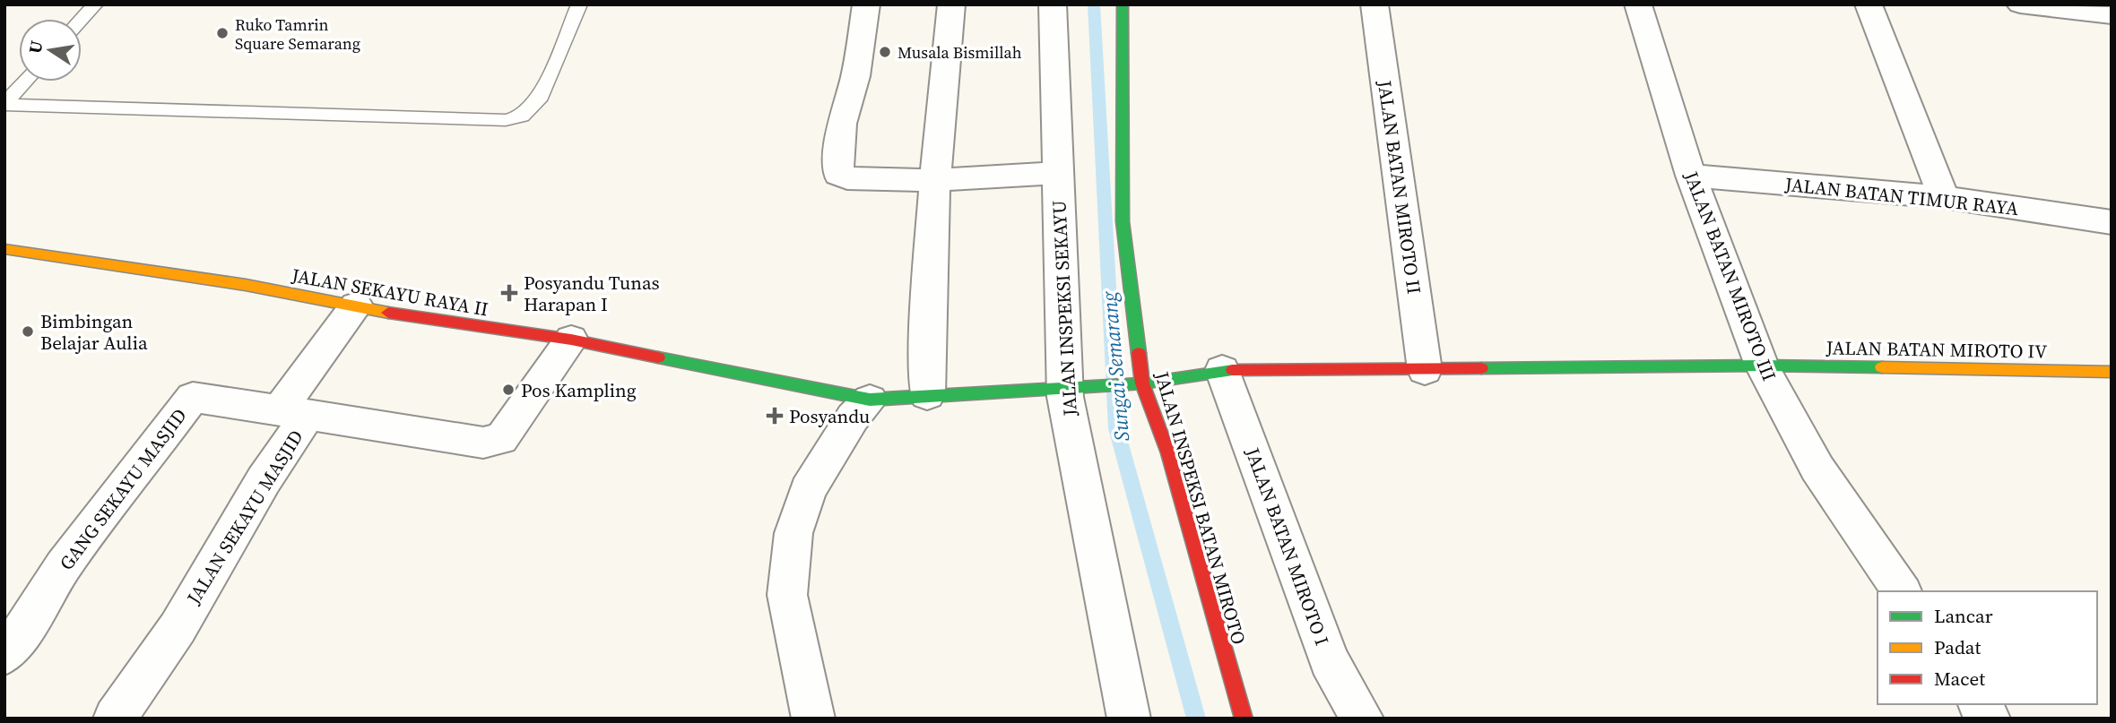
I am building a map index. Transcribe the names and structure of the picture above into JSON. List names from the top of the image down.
{
  "streets": {
    "street": [
      "JALAN BATAN MIROTO II",
      "JALAN BATAN TIMUR RAYA",
      "JALAN BATAN MIROTO III",
      "JALAN SEKAYU RAYA II",
      "JALAN INSPEKSI SEKAYU",
      "JALAN BATAN MIROTO IV",
      "GANG SEKAYU MASJID",
      "JALAN INSPEKSI BATAN MIROTO",
      "JALAN SEKAYU MASJID",
      "JALAN BATAN MIROTO I"
    ]
  },
  "crossings": [
    ["JALAN BATAN TIMUR RAYA", "JALAN BATAN MIROTO III"],
    ["JALAN BATAN MIROTO III", "JALAN BATAN MIROTO IV"],
    ["JALAN SEKAYU RAYA II", "JALAN INSPEKSI SEKAYU"],
    ["JALAN SEKAYU RAYA II", "GANG SEKAYU MASJID"],
    ["JALAN SEKAYU RAYA II", "JALAN SEKAYU MASJID"],
    ["GANG SEKAYU MASJID", "JALAN SEKAYU MASJID"]
  ],
  "water": ["Sungai Semarang"],
  "places": {
    "other": [
      "Ruko Tamrin Square Semarang",
      "Musala Bismillah",
      "Bimbingan Belajar Aulia",
      "Pos Kampling"
    ],
    "health": ["Posyandu Tunas Harapan I", "Posyandu"]
  },
  "legend": ["Lancar", "Padat", "Macet"],
  "north": "left"
}
